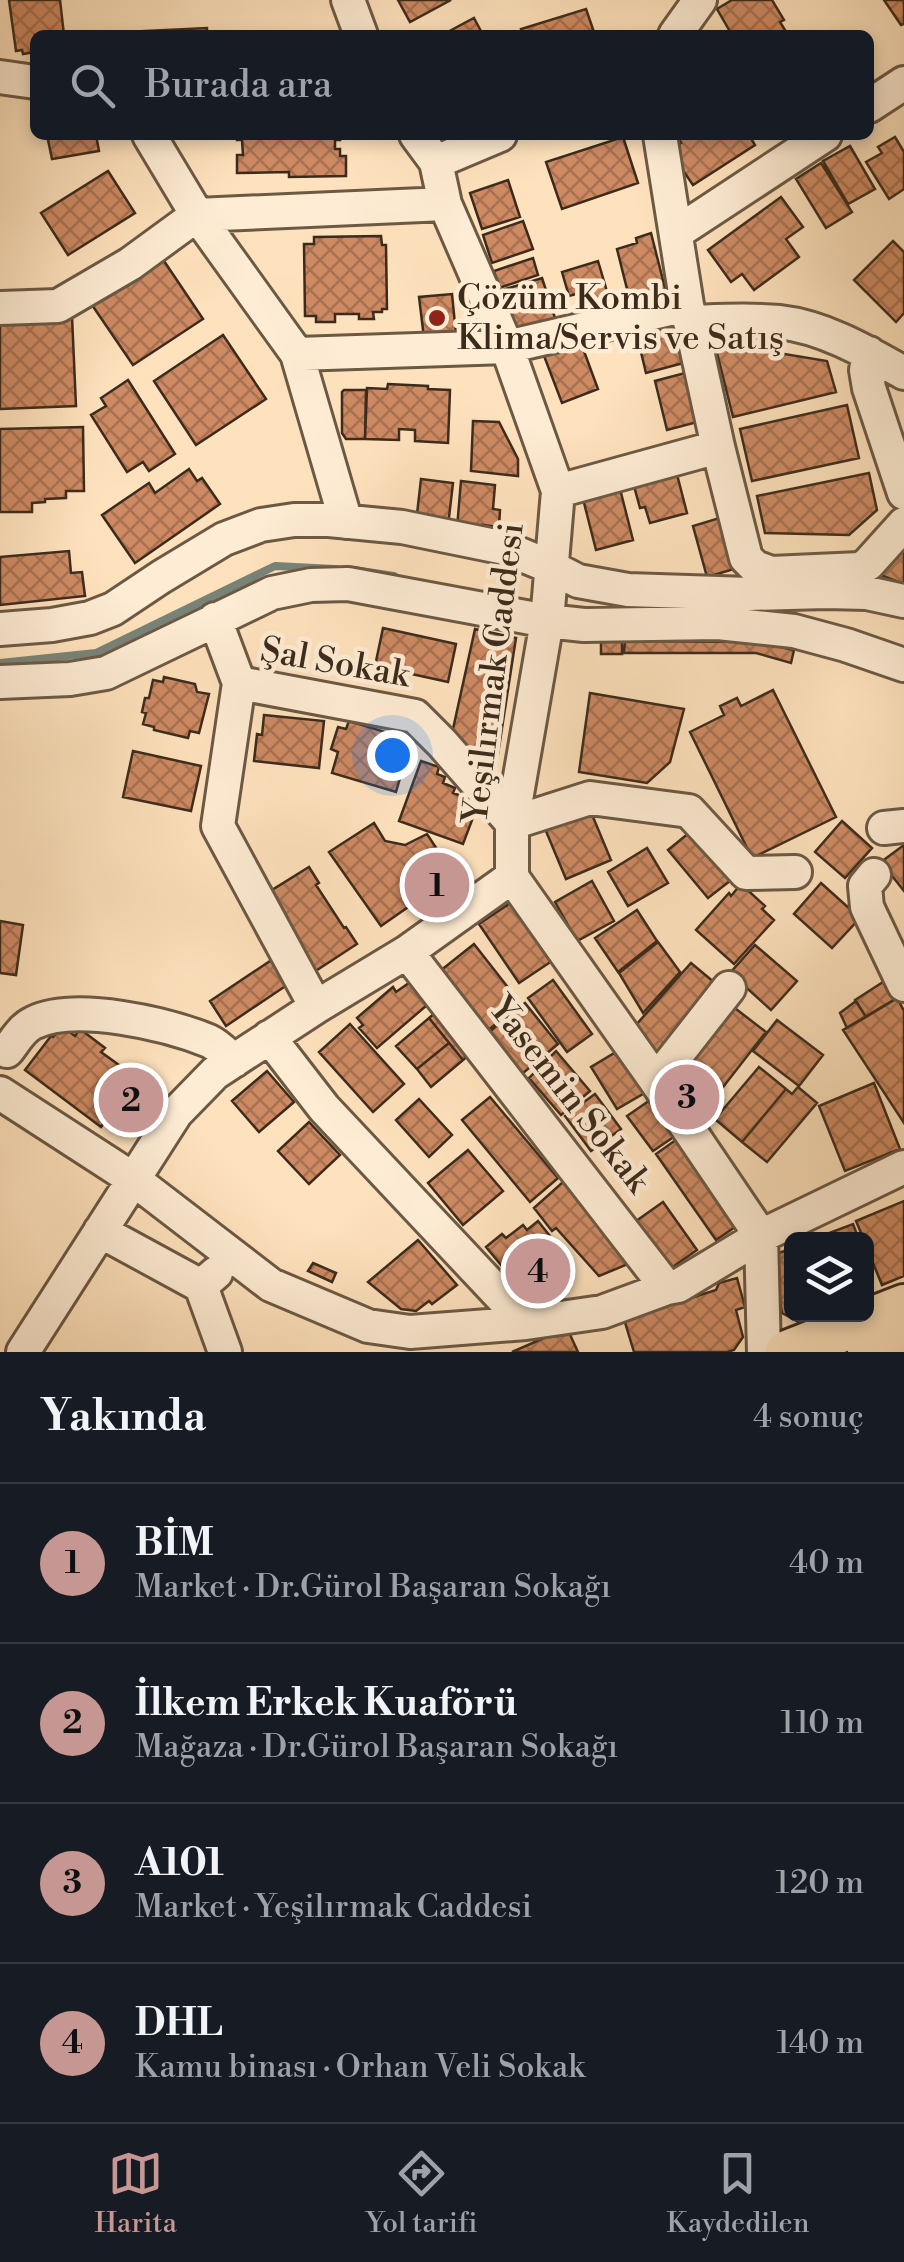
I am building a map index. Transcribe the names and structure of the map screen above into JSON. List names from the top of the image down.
{
  "streets": {
    "street": ["Şal Sokak", "Yeşilırmak Caddesi", "Yasemin Sokak"]
  },
  "crossings": [
    ["Şal Sokak", "Yeşilırmak Caddesi"]
  ],
  "places": ["Çözüm Kombi Klima/Servis ve Satış"],
  "page": {
    "search": "Burada ara",
    "pins": [
      "1",
      "3",
      "2",
      "4"
    ],
    "heading": ["Yakında", "4 sonuç"],
    "list": [
      {
        "mark": "1",
        "name": "BİM",
        "note": "Market · Dr.Gürol Başaran Sokağı",
        "value": "40 m"
      },
      {
        "mark": "2",
        "name": "İlkem Erkek Kuaförü",
        "note": "Mağaza · Dr.Gürol Başaran Sokağı",
        "value": "110 m"
      },
      {
        "mark": "3",
        "name": "A101",
        "note": "Market · Yeşilırmak Caddesi",
        "value": "120 m"
      },
      {
        "mark": "4",
        "name": "DHL",
        "note": "Kamu binası · Orhan Veli Sokak",
        "value": "140 m"
      }
    ],
    "nav": ["Harita", "Yol tarifi", "Kaydedilen"]
  }
}
